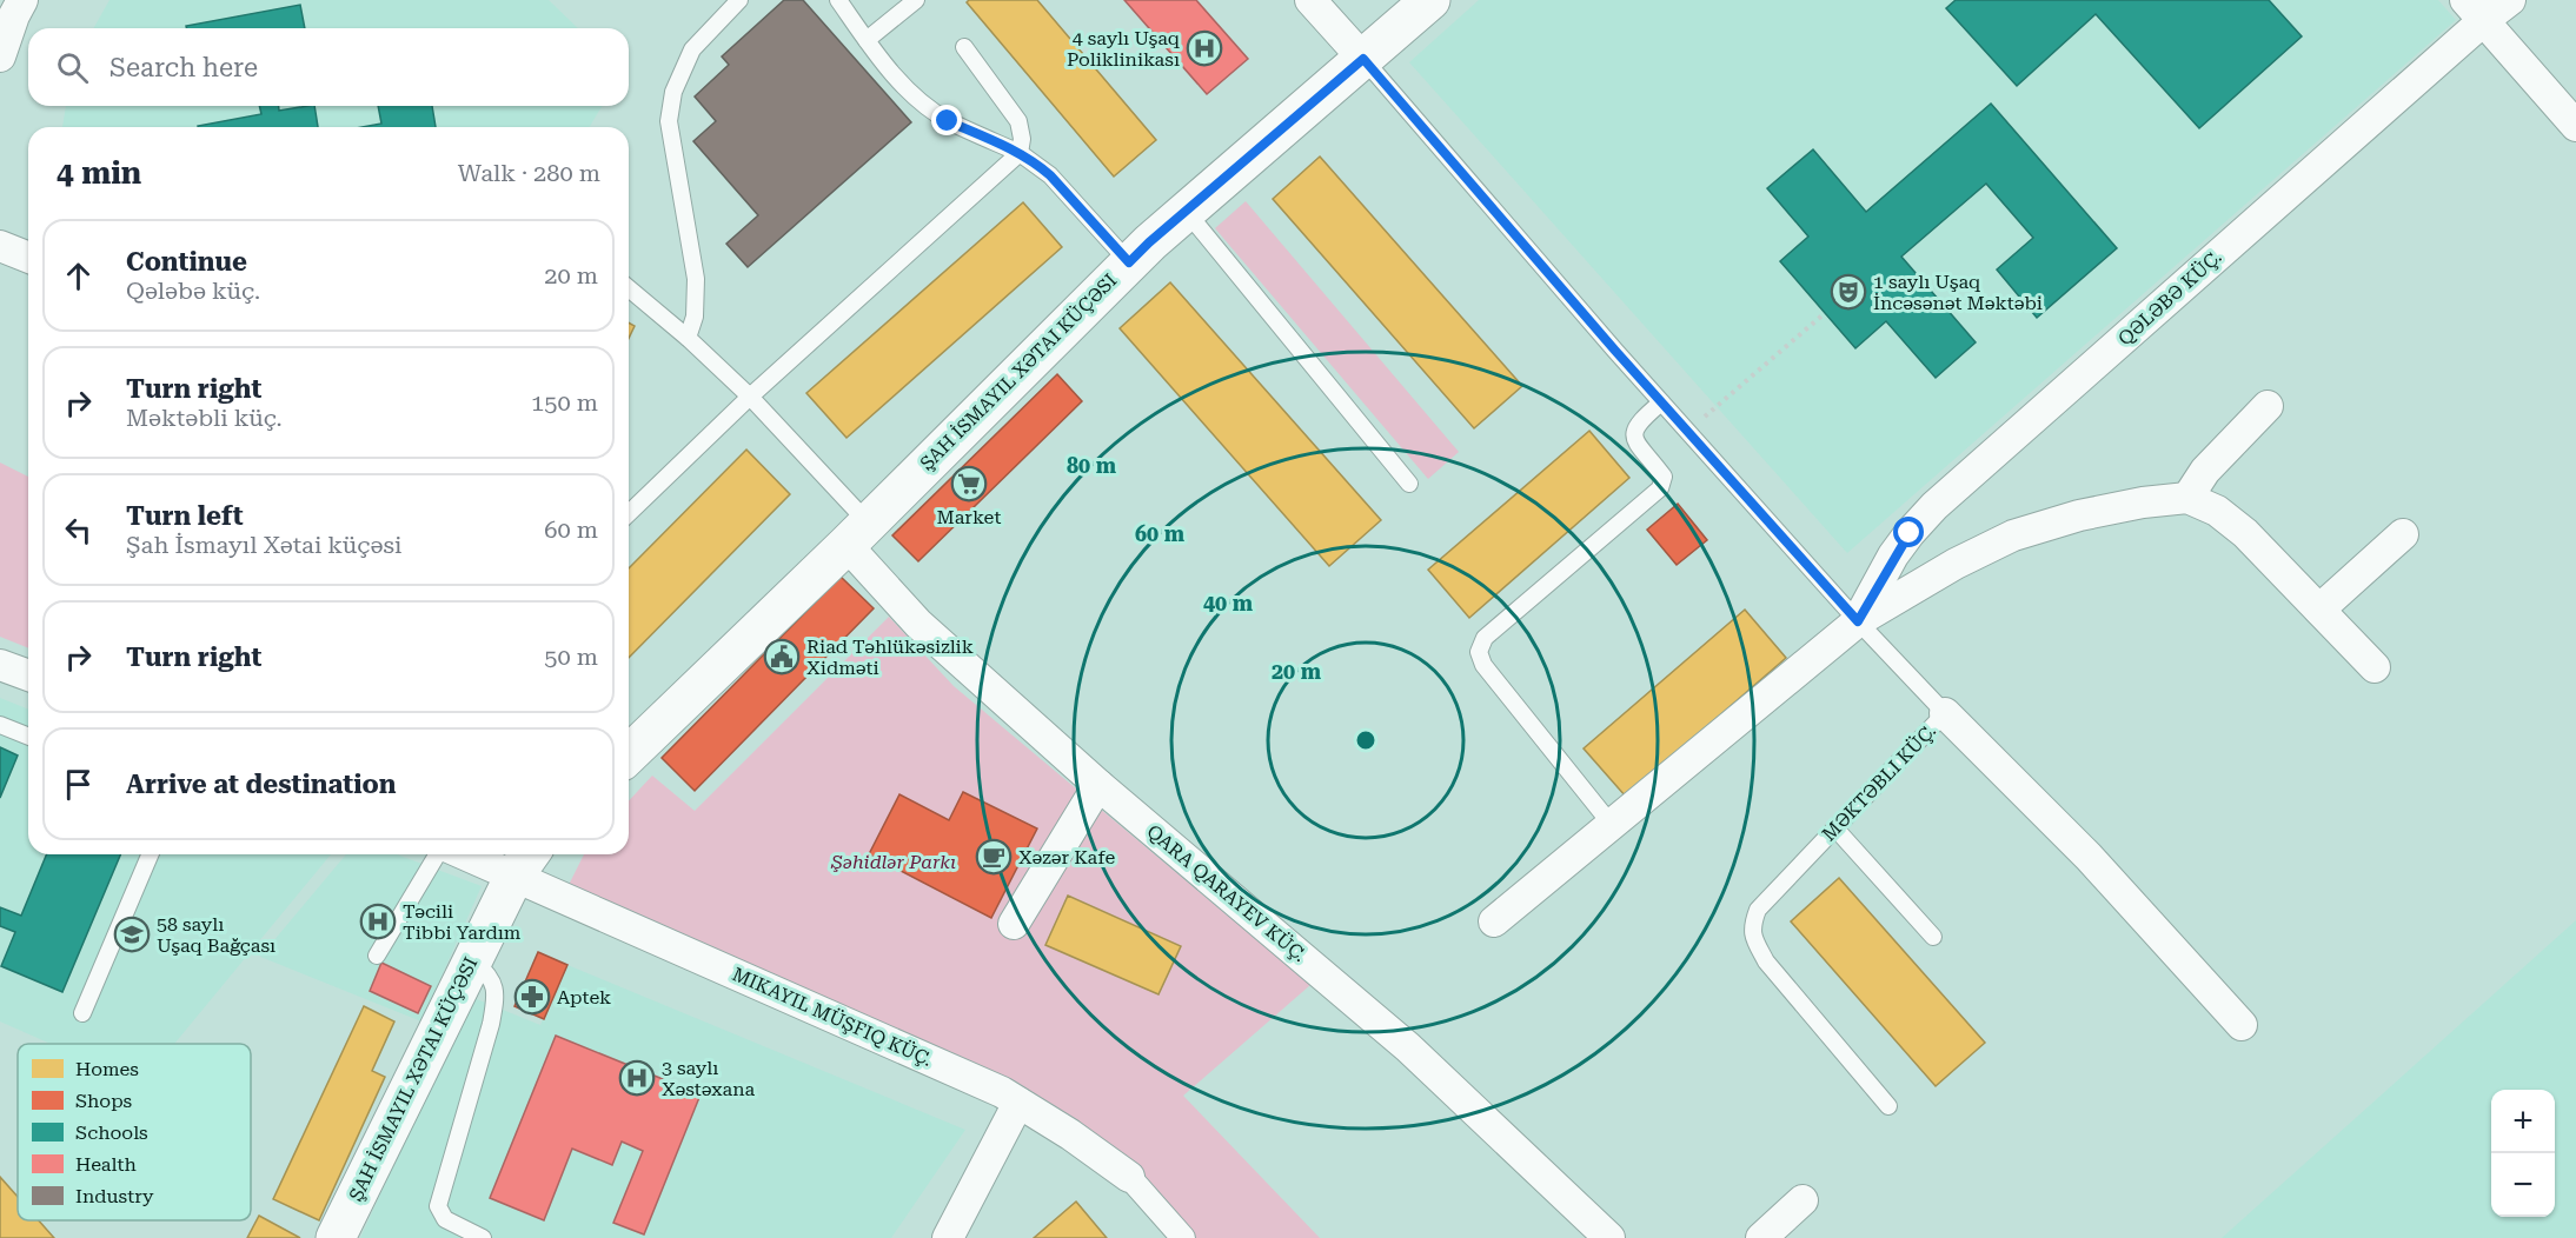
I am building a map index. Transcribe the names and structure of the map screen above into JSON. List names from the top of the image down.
{
  "streets": {
    "street": ["QƏLƏBƏ KÜÇ.", "QARA QARAYEV KÜÇ."],
    "lane": ["MƏKTƏBLI KÜÇ."]
  },
  "crossings": [
    ["QƏLƏBƏ KÜÇ.", "MƏKTƏBLI KÜÇ."]
  ],
  "parks": ["Şəhidlər Parkı"],
  "places": {
    "hospital": ["4 saylı Uşaq Poliklinikası", "Təcili Tibbi Yardım", "3 saylı Xəstəxana"],
    "theatre": ["1 saylı Uşaq İncəsənət Məktəbi"],
    "supermarket": ["Market"],
    "public building": ["Riad Təhlükəsizlik Xidməti"],
    "cafe": ["Xəzər Kafe"],
    "school or university": ["58 saylı Uşaq Bağçası"],
    "pharmacy": ["Aptek"]
  },
  "legend": [
    "Homes",
    "Shops",
    "Schools",
    "Health",
    "Industry"
  ],
  "page": {
    "search": "Search here",
    "heading": ["4 min", "Walk · 280 m"],
    "list": [
      ["Continue", "Qələbə küç.", "20 m"],
      ["Turn right", "Məktəbli küç.", "150 m"],
      ["Turn left", "Şah İsmayıl Xətai küçəsi", "60 m"],
      ["Turn right", "50 m"],
      "Arrive at destination"
    ],
    "map_buttons": ["+", "−"]
  },
  "rings": [
    "80 m",
    "60 m",
    "40 m",
    "20 m"
  ]
}
